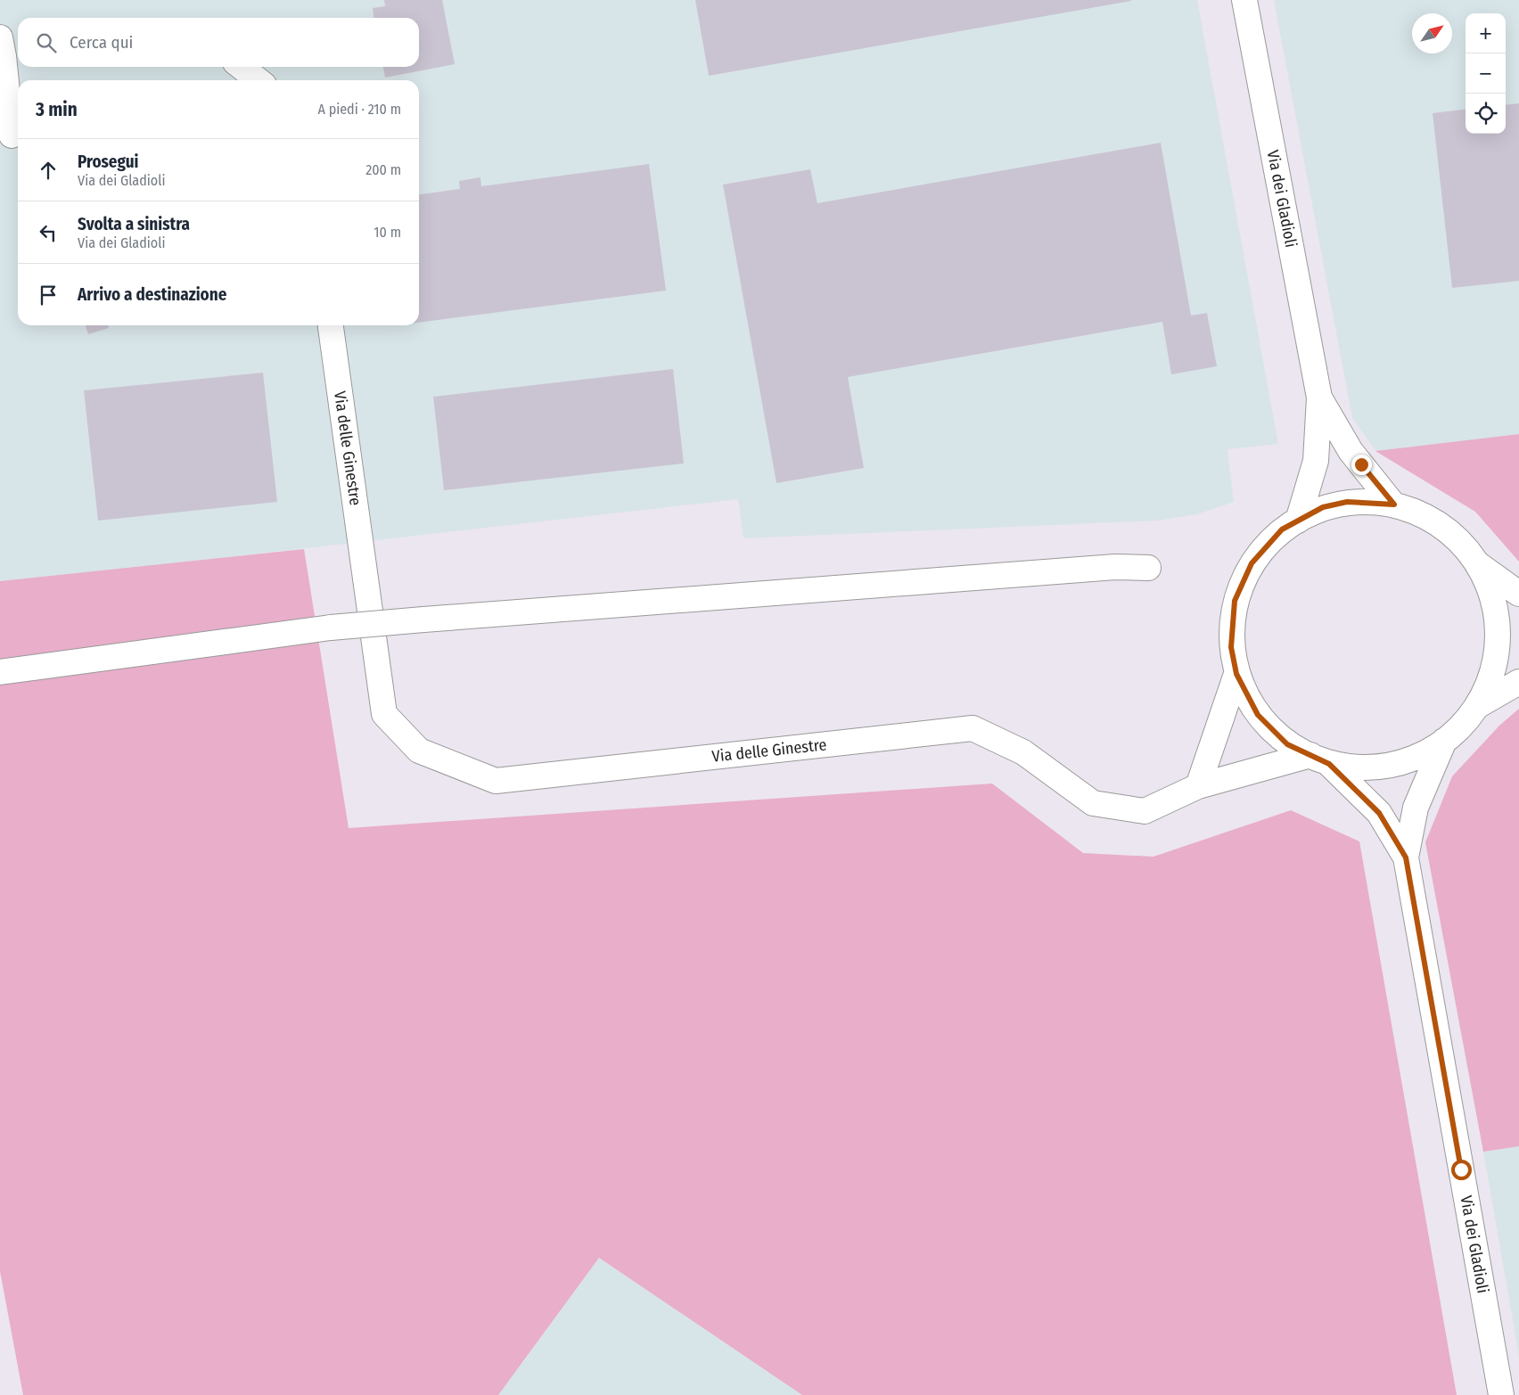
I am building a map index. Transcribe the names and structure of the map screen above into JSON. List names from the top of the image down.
{
  "streets": {
    "street": ["Via dei Gladioli", "Via delle Ginestre"]
  },
  "crossings": [
    ["Via dei Gladioli", "Via delle Ginestre"]
  ],
  "north": "top right",
  "page": {
    "map_buttons": ["+", "−"],
    "search": "Cerca qui",
    "heading": ["3 min", "A piedi · 210 m"],
    "list": [
      ["Prosegui", "Via dei Gladioli", "200 m"],
      ["Svolta a sinistra", "Via dei Gladioli", "10 m"],
      "Arrivo a destinazione"
    ]
  }
}
